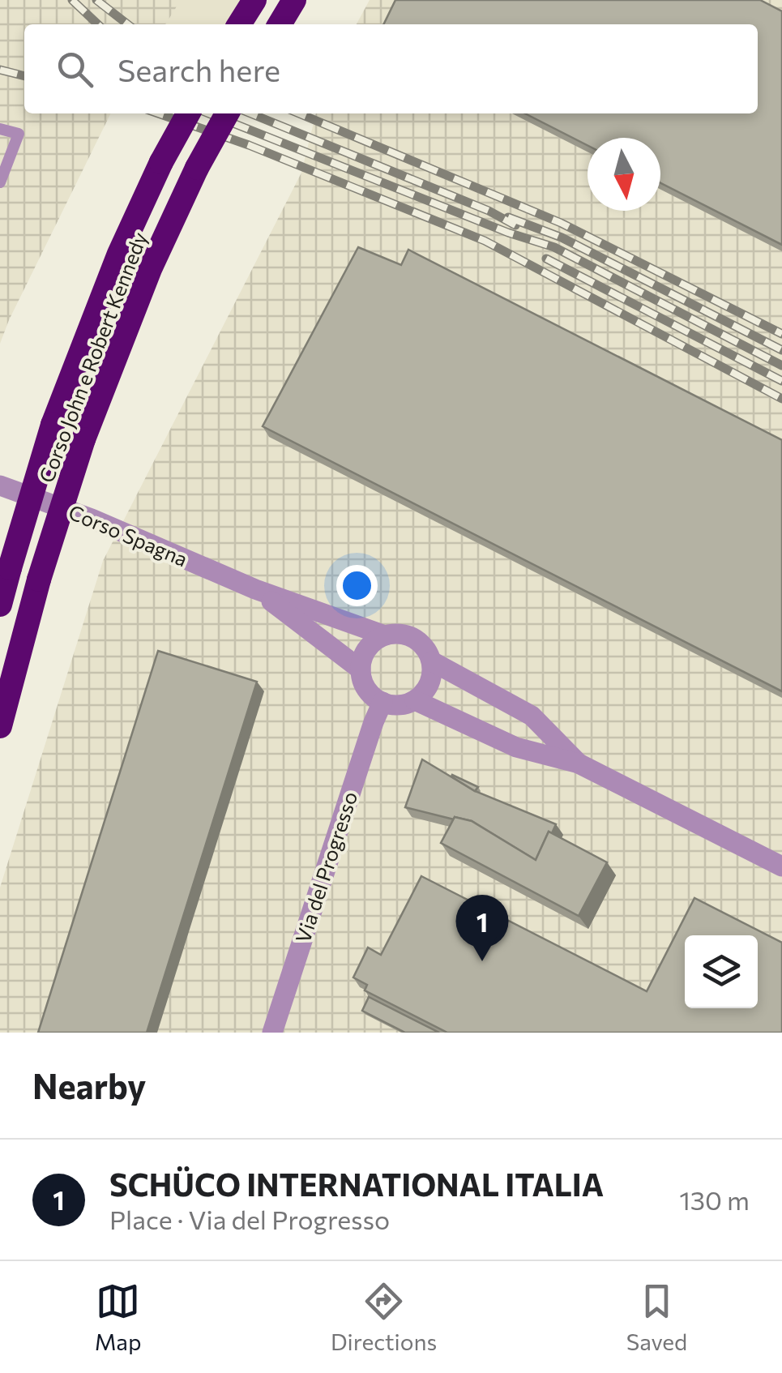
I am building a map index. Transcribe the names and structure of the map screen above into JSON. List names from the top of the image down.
{
  "streets": {
    "highway": ["Corso John e Robert Kennedy"],
    "street": ["Corso Spagna", "Via del Progresso"]
  },
  "crossings": [
    ["Corso Spagna", "Via del Progresso"]
  ],
  "north": "bottom",
  "page": {
    "search": "Search here",
    "pins": "1",
    "heading": "Nearby",
    "list": [
      {
        "mark": "1",
        "name": "SCHÜCO INTERNATIONAL ITALIA",
        "note": "Place · Via del Progresso",
        "value": "130 m"
      }
    ],
    "nav": ["Map", "Directions", "Saved"]
  }
}
